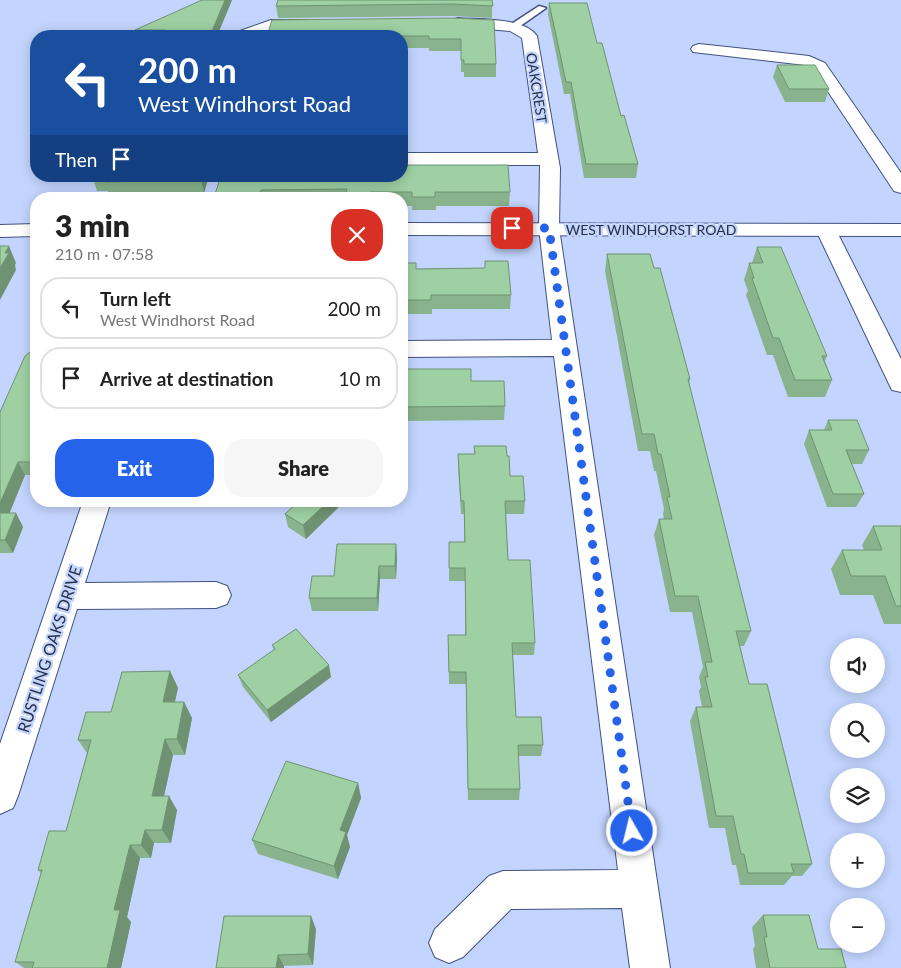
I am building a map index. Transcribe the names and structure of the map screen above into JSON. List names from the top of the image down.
{
  "streets": {
    "street": ["OAKCREST", "WEST WINDHORST ROAD", "RUSTLING OAKS DRIVE"]
  },
  "crossings": [
    ["OAKCREST", "WEST WINDHORST ROAD"]
  ],
  "page": {
    "turn": ["200 m", "West Windhorst Road"],
    "then": "Then",
    "heading": ["3 min", "210 m · 07:58"],
    "list": [
      {
        "name": "Turn left",
        "note": "West Windhorst Road",
        "value": "200 m"
      },
      {
        "name": "Arrive at destination",
        "value": "10 m"
      }
    ],
    "buttons": ["Exit", "Share"],
    "map_buttons": ["+", "−"]
  }
}
